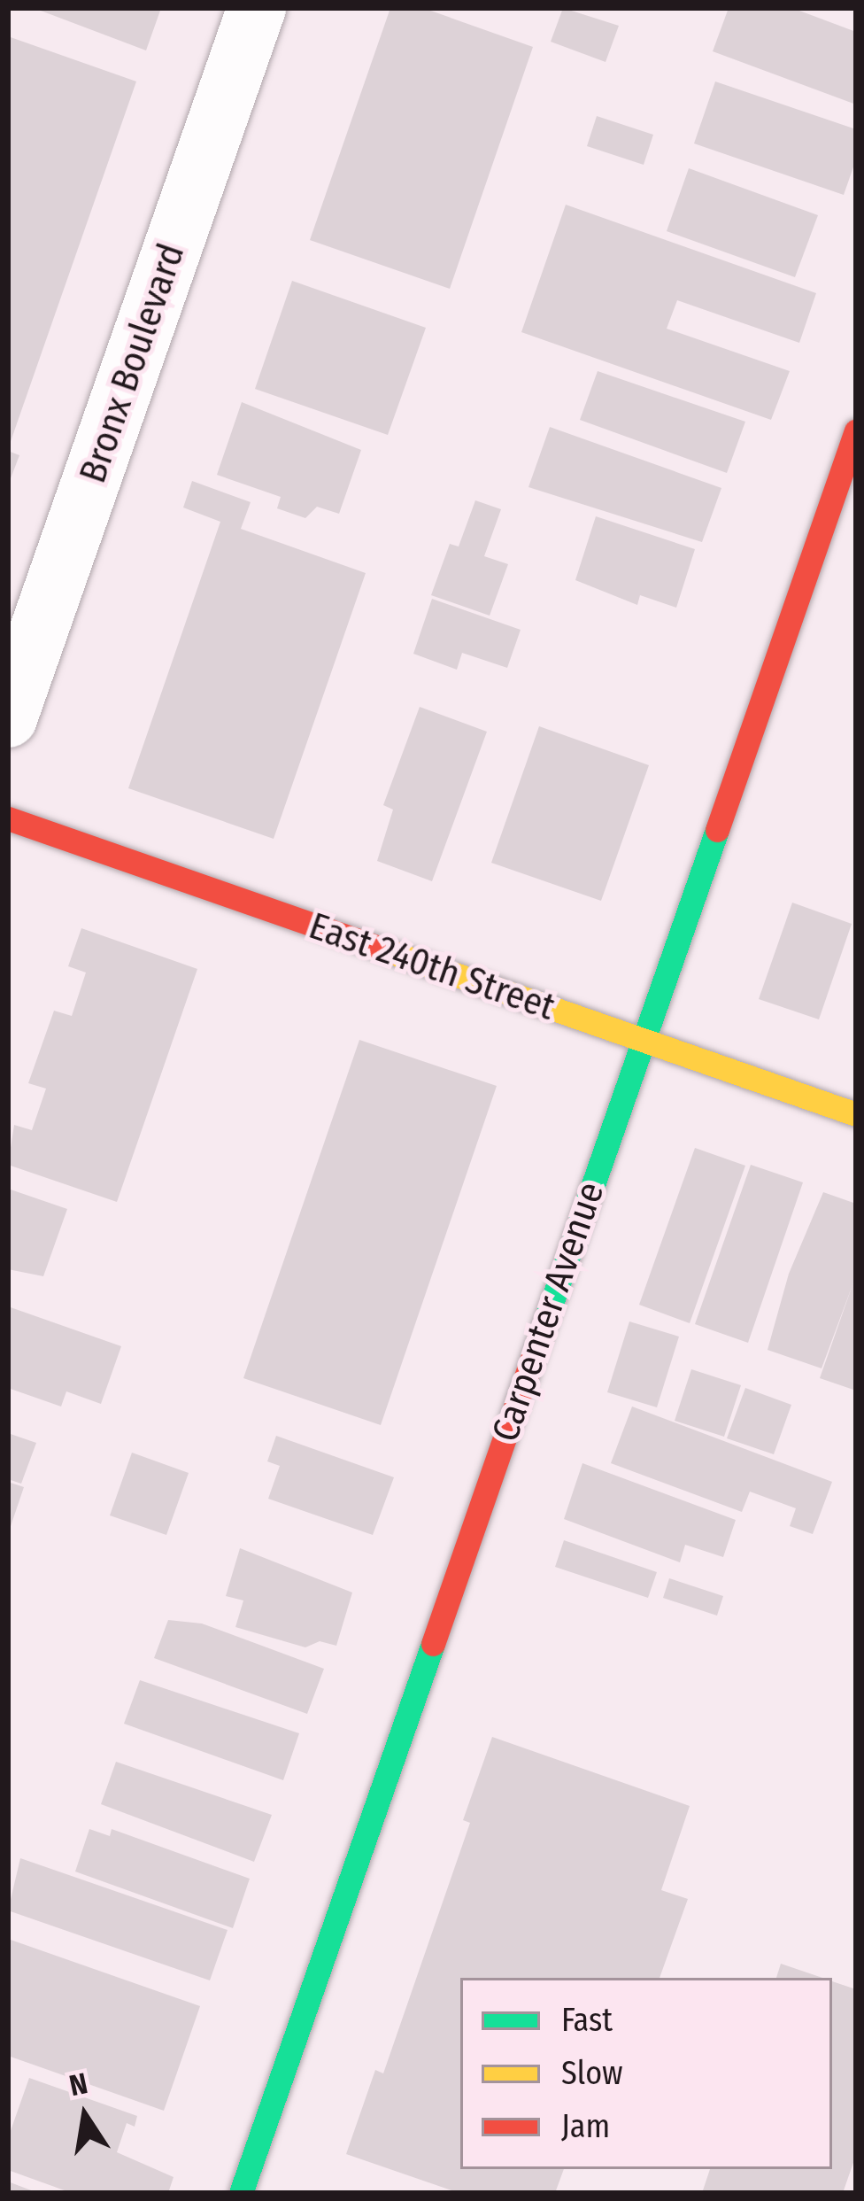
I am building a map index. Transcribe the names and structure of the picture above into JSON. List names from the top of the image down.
{
  "streets": {
    "street": ["Bronx Boulevard", "East 240th Street", "Carpenter Avenue"]
  },
  "crossings": [
    ["East 240th Street", "Carpenter Avenue"]
  ],
  "legend": ["Fast", "Slow", "Jam"],
  "north": "top"
}
